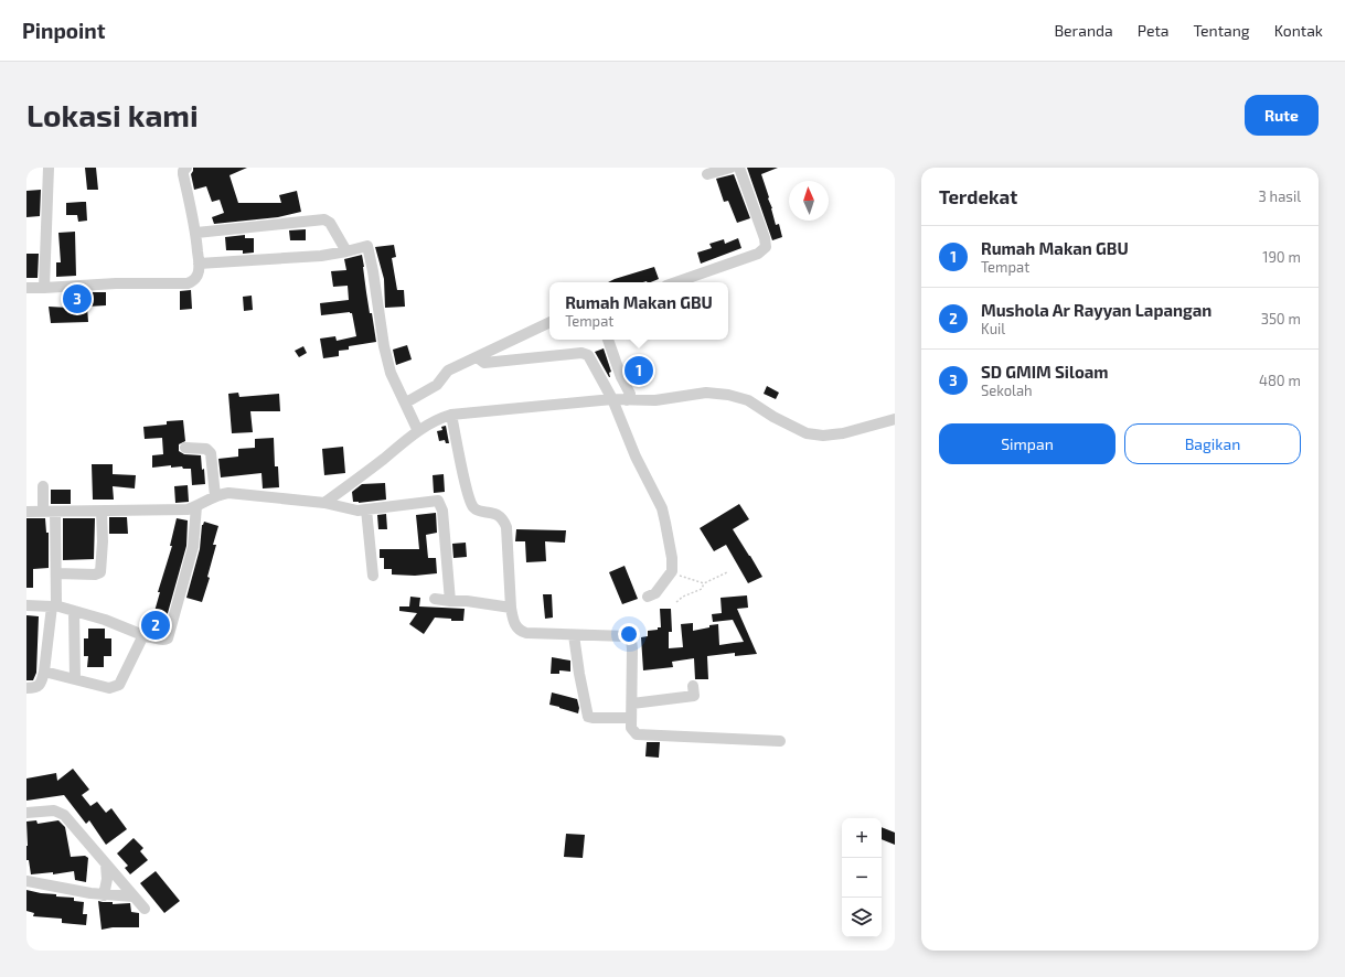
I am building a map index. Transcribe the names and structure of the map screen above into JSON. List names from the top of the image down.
{
  "north": "top",
  "page": {
    "header": "Pinpoint",
    "nav": [
      "Beranda",
      "Peta",
      "Tentang",
      "Kontak"
    ],
    "buttons": [
      "Rute",
      ["Simpan", "Bagikan"]
    ],
    "title": "Lokasi kami",
    "heading": ["Terdekat", "3 hasil"],
    "list": [
      {
        "mark": "1",
        "name": "Rumah Makan GBU",
        "note": "Tempat",
        "value": "190 m"
      },
      {
        "mark": "2",
        "name": "Mushola Ar Rayyan Lapangan",
        "note": "Kuil",
        "value": "350 m"
      },
      {
        "mark": "3",
        "name": "SD GMIM Siloam",
        "note": "Sekolah",
        "value": "480 m"
      }
    ],
    "popup": ["Rumah Makan GBU", "Tempat"],
    "pins": ["3", "1", "2"],
    "map_buttons": ["+", "−"]
  }
}
